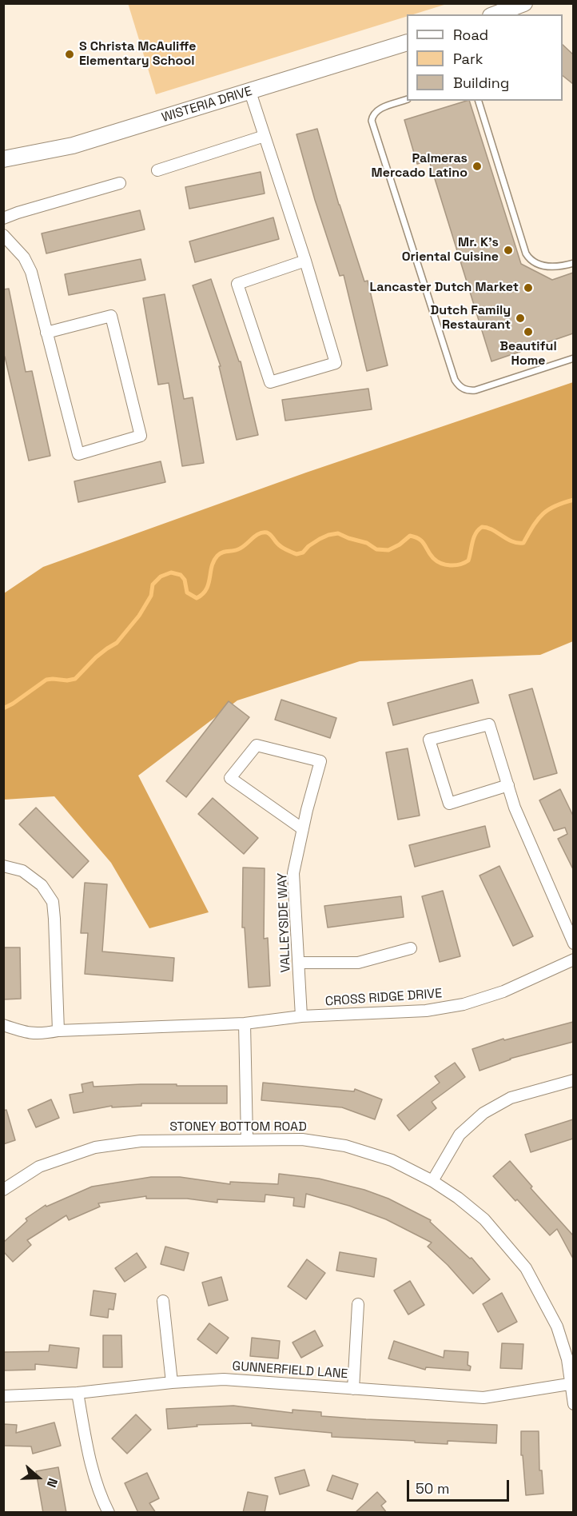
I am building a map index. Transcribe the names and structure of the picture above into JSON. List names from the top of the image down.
{
  "streets": {
    "street": [
      "WISTERIA DRIVE",
      "VALLEYSIDE WAY",
      "CROSS RIDGE DRIVE",
      "STONEY BOTTOM ROAD",
      "GUNNERFIELD LANE"
    ]
  },
  "crossings": [
    ["VALLEYSIDE WAY", "CROSS RIDGE DRIVE"],
    ["STONEY BOTTOM ROAD", "GUNNERFIELD LANE"]
  ],
  "places": [
    "S Christa McAuliffe Elementary School",
    "Palmeras Mercado Latino",
    "Mr. K's Oriental Cuisine",
    "Lancaster Dutch Market",
    "Dutch Family Restaurant",
    "Beautiful Home"
  ],
  "legend": ["Road", "Park", "Building"],
  "scale_bar": "50 m",
  "north": "right"
}
